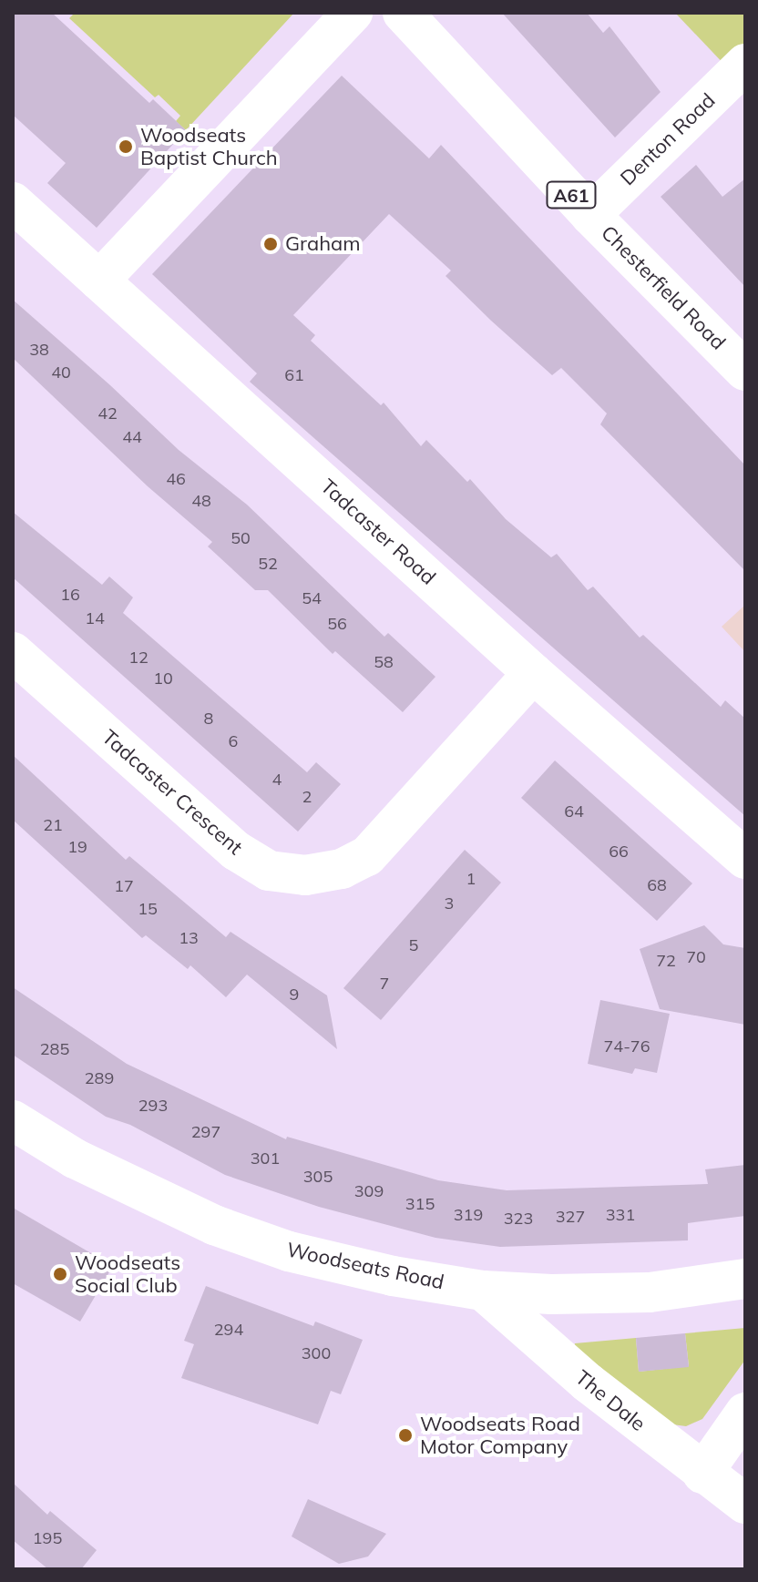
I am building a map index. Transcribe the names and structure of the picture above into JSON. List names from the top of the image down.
{
  "streets": {
    "main road": [
      "Denton Road",
      "A61",
      "Chesterfield Road",
      "Tadcaster Road",
      "Tadcaster Crescent",
      "Woodseats Road",
      "The Dale"
    ]
  },
  "crossings": [
    ["Denton Road", "Chesterfield Road"],
    ["Tadcaster Road", "Tadcaster Crescent"],
    ["Woodseats Road", "The Dale"]
  ],
  "places": [
    "Woodseats Baptist Church",
    "Graham",
    "Woodseats Social Club",
    "Woodseats Road Motor Company"
  ],
  "house_numbers": [
    "38",
    "40",
    "61",
    "42",
    "44",
    "46",
    "48",
    "50",
    "52",
    "16",
    "54",
    "14",
    "56",
    "12",
    "58",
    "10",
    "8",
    "6",
    "4",
    "2",
    "64",
    "21",
    "19",
    "66",
    "1",
    "68",
    "17",
    "3",
    "15",
    "13",
    "5",
    "70",
    "72",
    "7",
    "9",
    "74-76",
    "285",
    "289",
    "293",
    "297",
    "301",
    "305",
    "309",
    "315",
    "319",
    "331",
    "327",
    "323",
    "294",
    "300",
    "195"
  ]
}
